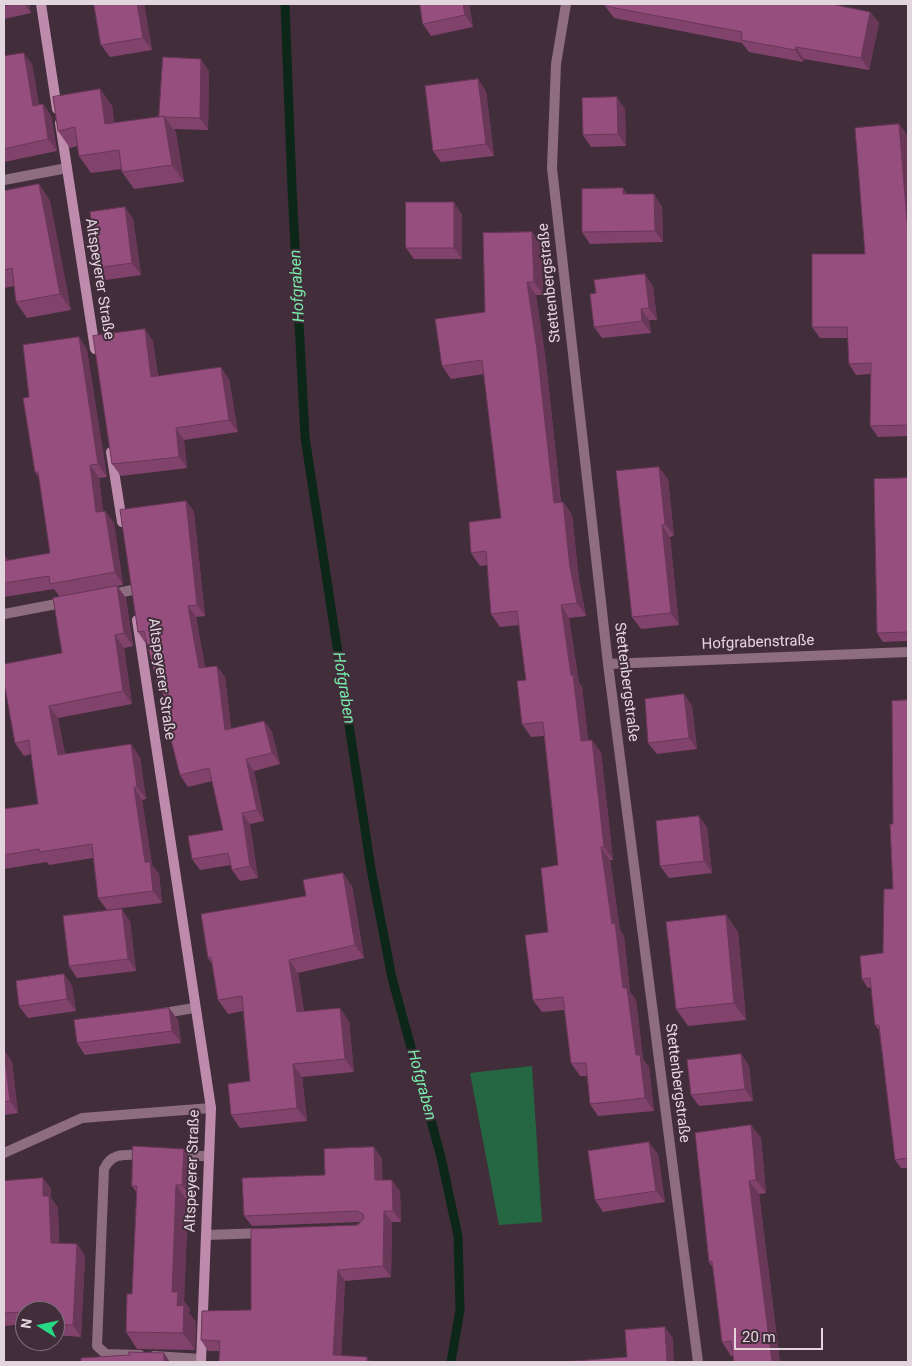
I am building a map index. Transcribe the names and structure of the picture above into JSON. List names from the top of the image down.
{
  "streets": {
    "main road": ["Altspeyerer Straße"],
    "street": ["Stettenbergstraße", "Hofgrabenstraße"]
  },
  "crossings": [
    ["Stettenbergstraße", "Hofgrabenstraße"]
  ],
  "water": ["Hofgraben"],
  "scale_bar": "20 m",
  "north": "left"
}
